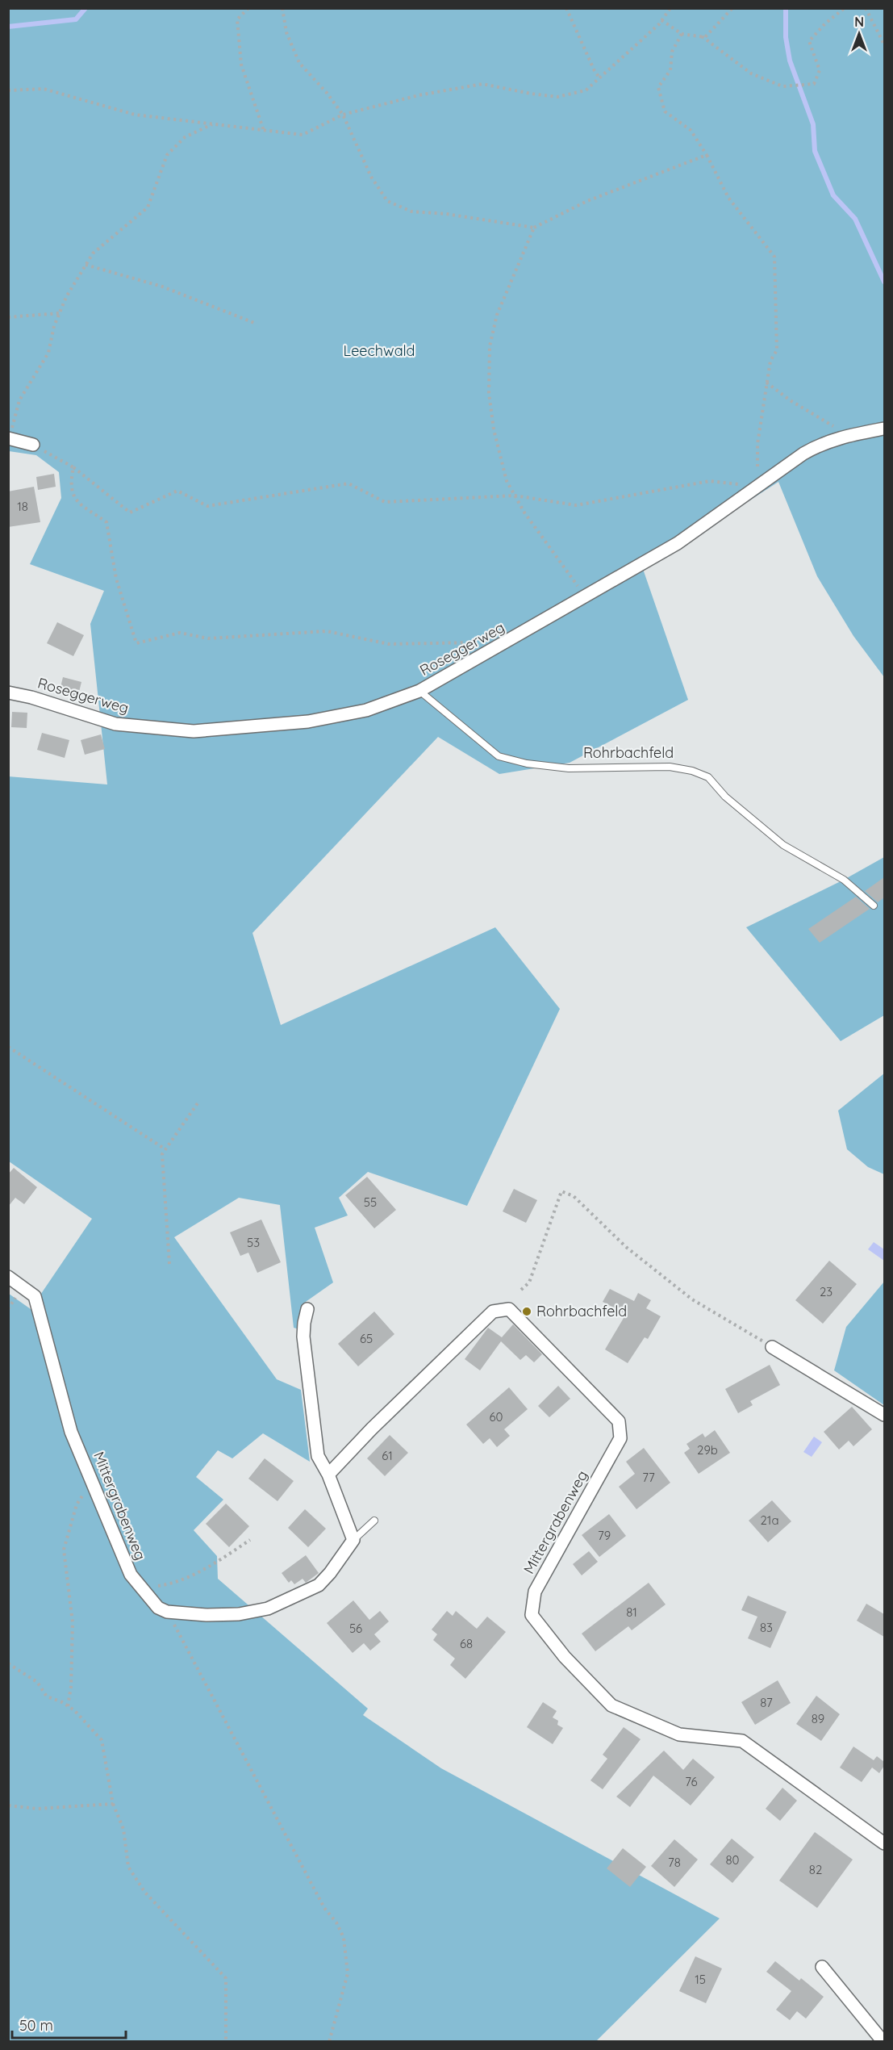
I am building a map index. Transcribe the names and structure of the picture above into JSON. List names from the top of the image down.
{
  "streets": {
    "street": ["Roseggerweg", "Mittergrabenweg"],
    "lane": ["Rohrbachfeld"]
  },
  "crossings": [
    ["Roseggerweg", "Rohrbachfeld"]
  ],
  "parks": ["Leechwald"],
  "places": ["Rohrbachfeld"],
  "house_numbers": [
    "18",
    "55",
    "53",
    "23",
    "65",
    "60",
    "29b",
    "61",
    "77",
    "21a",
    "79",
    "81",
    "83",
    "56",
    "68",
    "87",
    "89",
    "76",
    "80",
    "78",
    "82",
    "15"
  ],
  "scale_bar": "50 m",
  "north": "top"
}
